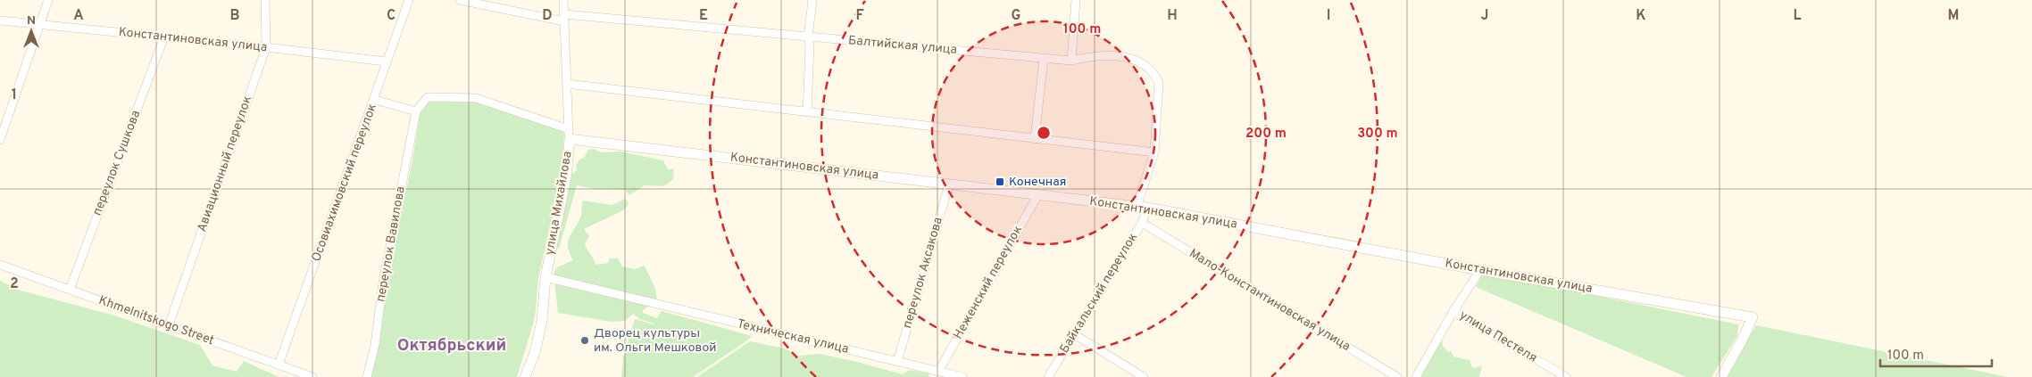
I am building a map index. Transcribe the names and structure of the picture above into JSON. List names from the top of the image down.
{
  "streets": {
    "street": [
      "Константиновская улица",
      "Балтийская улица",
      "переулок Сушкова",
      "Авиационный переулок",
      "Осовиахимовский переулок",
      "улица Михайлова",
      "переулок Вавилова",
      "переулок Аксакова",
      "Неженский переулок",
      "Байкальский переулок",
      "Мало-Константиновская улица",
      "Khmelnitskogo Street",
      "Техническая улица",
      "улица Пестеля"
    ]
  },
  "crossings": [
    ["Константиновская улица", "Балтийская улица"],
    ["Константиновская улица", "переулок Сушкова"],
    ["Константиновская улица", "Авиационный переулок"],
    ["Константиновская улица", "Осовиахимовский переулок"],
    ["Константиновская улица", "улица Михайлова"],
    ["Константиновская улица", "переулок Вавилова"],
    ["Константиновская улица", "переулок Аксакова"],
    ["Константиновская улица", "Неженский переулок"],
    ["Константиновская улица", "Байкальский переулок"],
    ["Балтийская улица", "улица Михайлова"],
    ["переулок Сушкова", "Khmelnitskogo Street"],
    ["Авиационный переулок", "Khmelnitskogo Street"],
    ["Осовиахимовский переулок", "Khmelnitskogo Street"],
    ["улица Михайлова", "Техническая улица"],
    ["переулок Аксакова", "Техническая улица"],
    ["Неженский переулок", "Техническая улица"],
    ["Байкальский переулок", "Мало-Константиновская улица"]
  ],
  "districts": ["Октябрьский"],
  "places": {
    "transit": ["Конечная"],
    "other": ["Дворец культуры им. Ольги Мешковой"]
  },
  "scale_bar": "100 m",
  "north": "top",
  "grid": {
    "columns": [
      "A",
      "B",
      "C",
      "D",
      "E",
      "F",
      "G",
      "H",
      "I",
      "J",
      "K",
      "L",
      "M"
    ],
    "rows": ["1", "2"]
  },
  "rings": ["100 m", "200 m", "300 m"]
}
